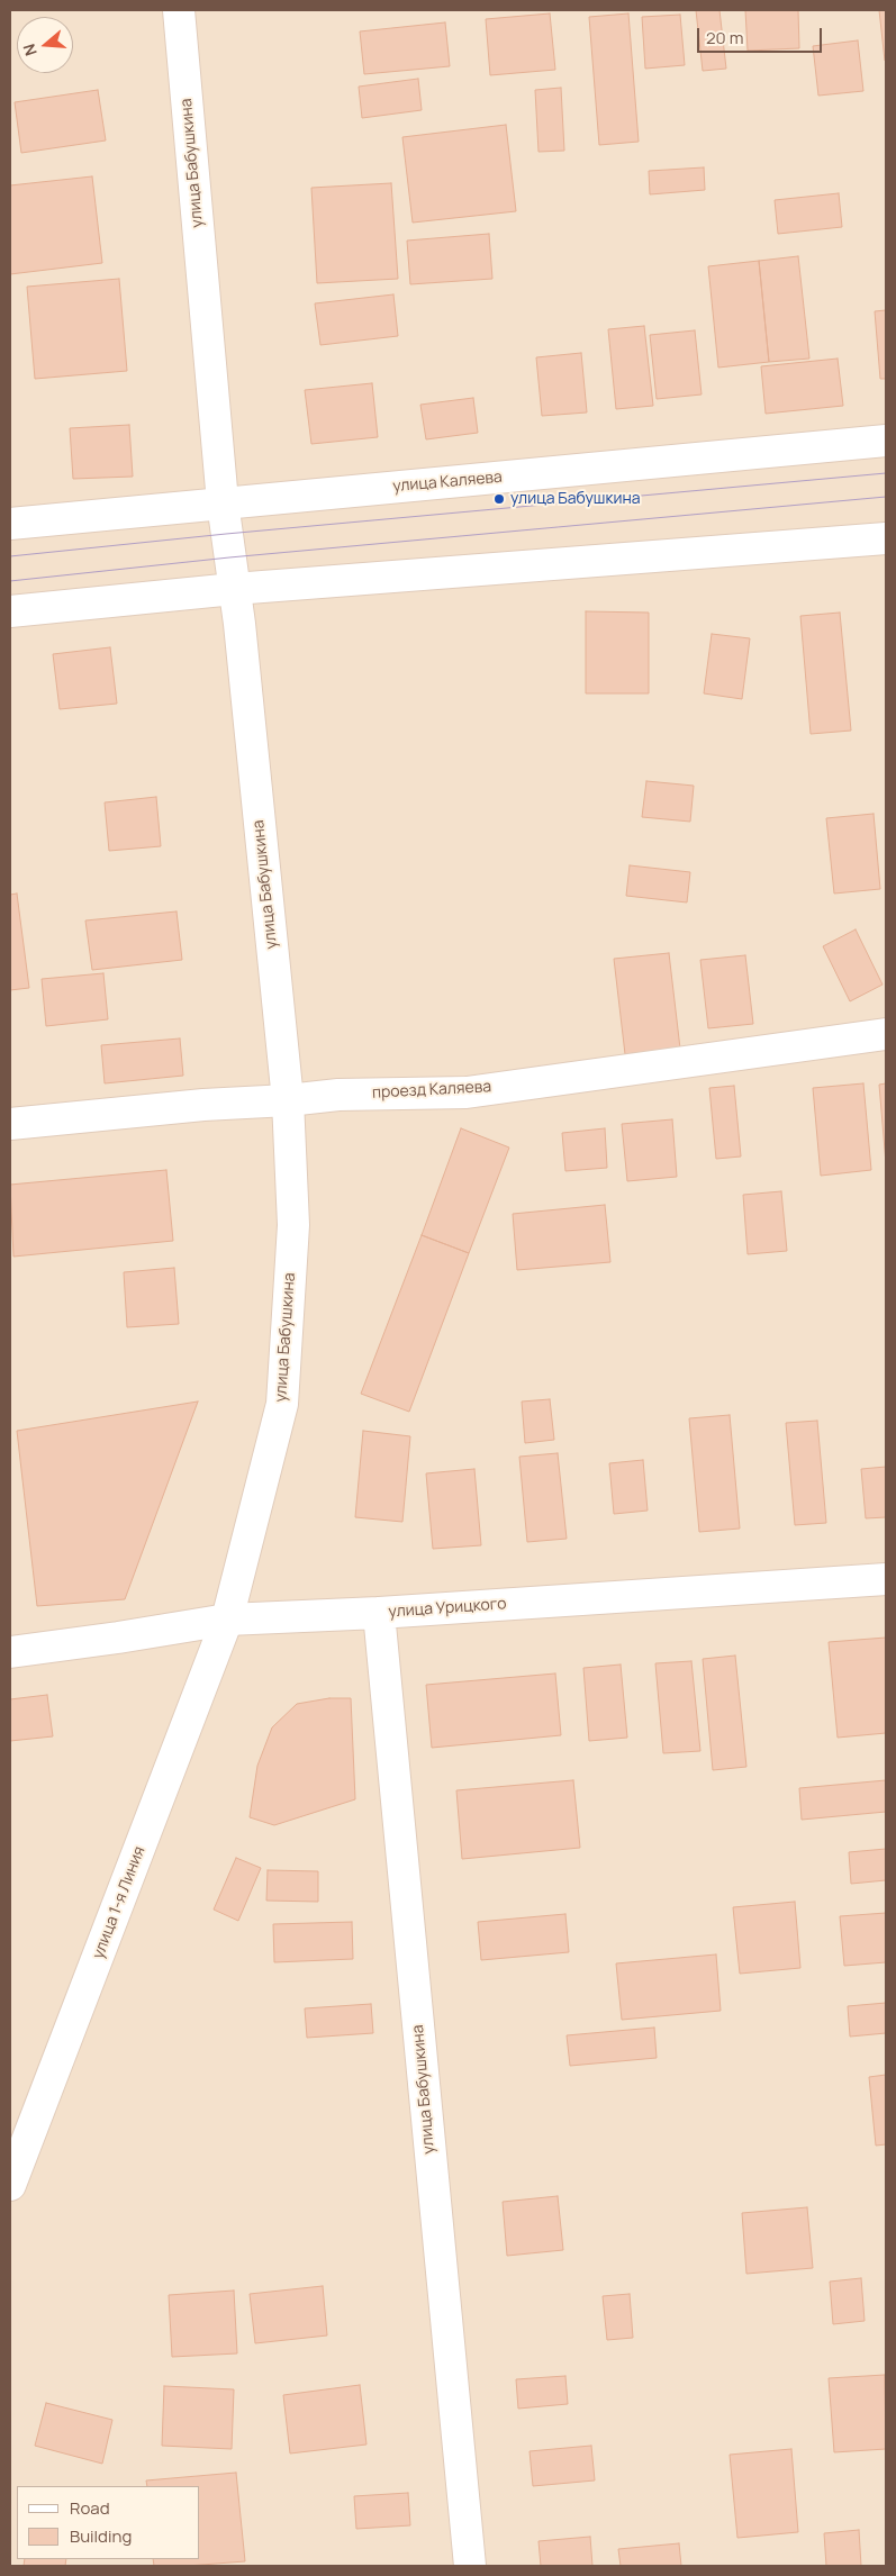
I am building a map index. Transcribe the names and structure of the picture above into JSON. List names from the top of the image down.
{
  "streets": {
    "street": [
      "улица Бабушкина",
      "улица Каляева",
      "проезд Каляева",
      "улица Урицкого",
      "улица 1-я Линия"
    ]
  },
  "crossings": [
    ["улица Бабушкина", "улица Каляева"],
    ["улица Бабушкина", "проезд Каляева"],
    ["улица Бабушкина", "улица Урицкого"],
    ["улица Бабушкина", "улица 1-я Линия"],
    ["улица Урицкого", "улица 1-я Линия"]
  ],
  "places": ["улица Бабушкина"],
  "legend": ["Road", "Building"],
  "scale_bar": "20 m",
  "north": "left"
}
